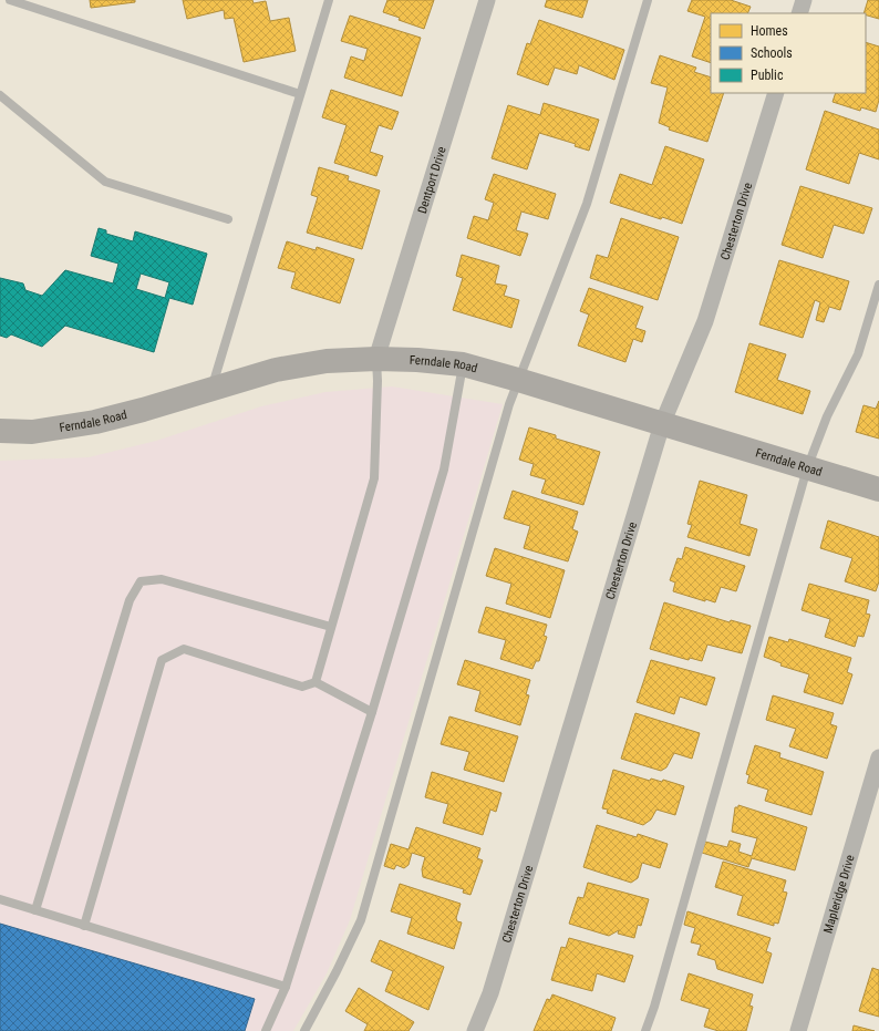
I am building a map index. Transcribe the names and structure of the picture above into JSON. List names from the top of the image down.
{
  "streets": {
    "street": [
      "Dentport Drive",
      "Chesterton Drive",
      "Ferndale Road",
      "Mapleridge Drive"
    ]
  },
  "crossings": [
    ["Dentport Drive", "Ferndale Road"],
    ["Chesterton Drive", "Ferndale Road"]
  ],
  "legend": ["Homes", "Schools", "Public"]
}
